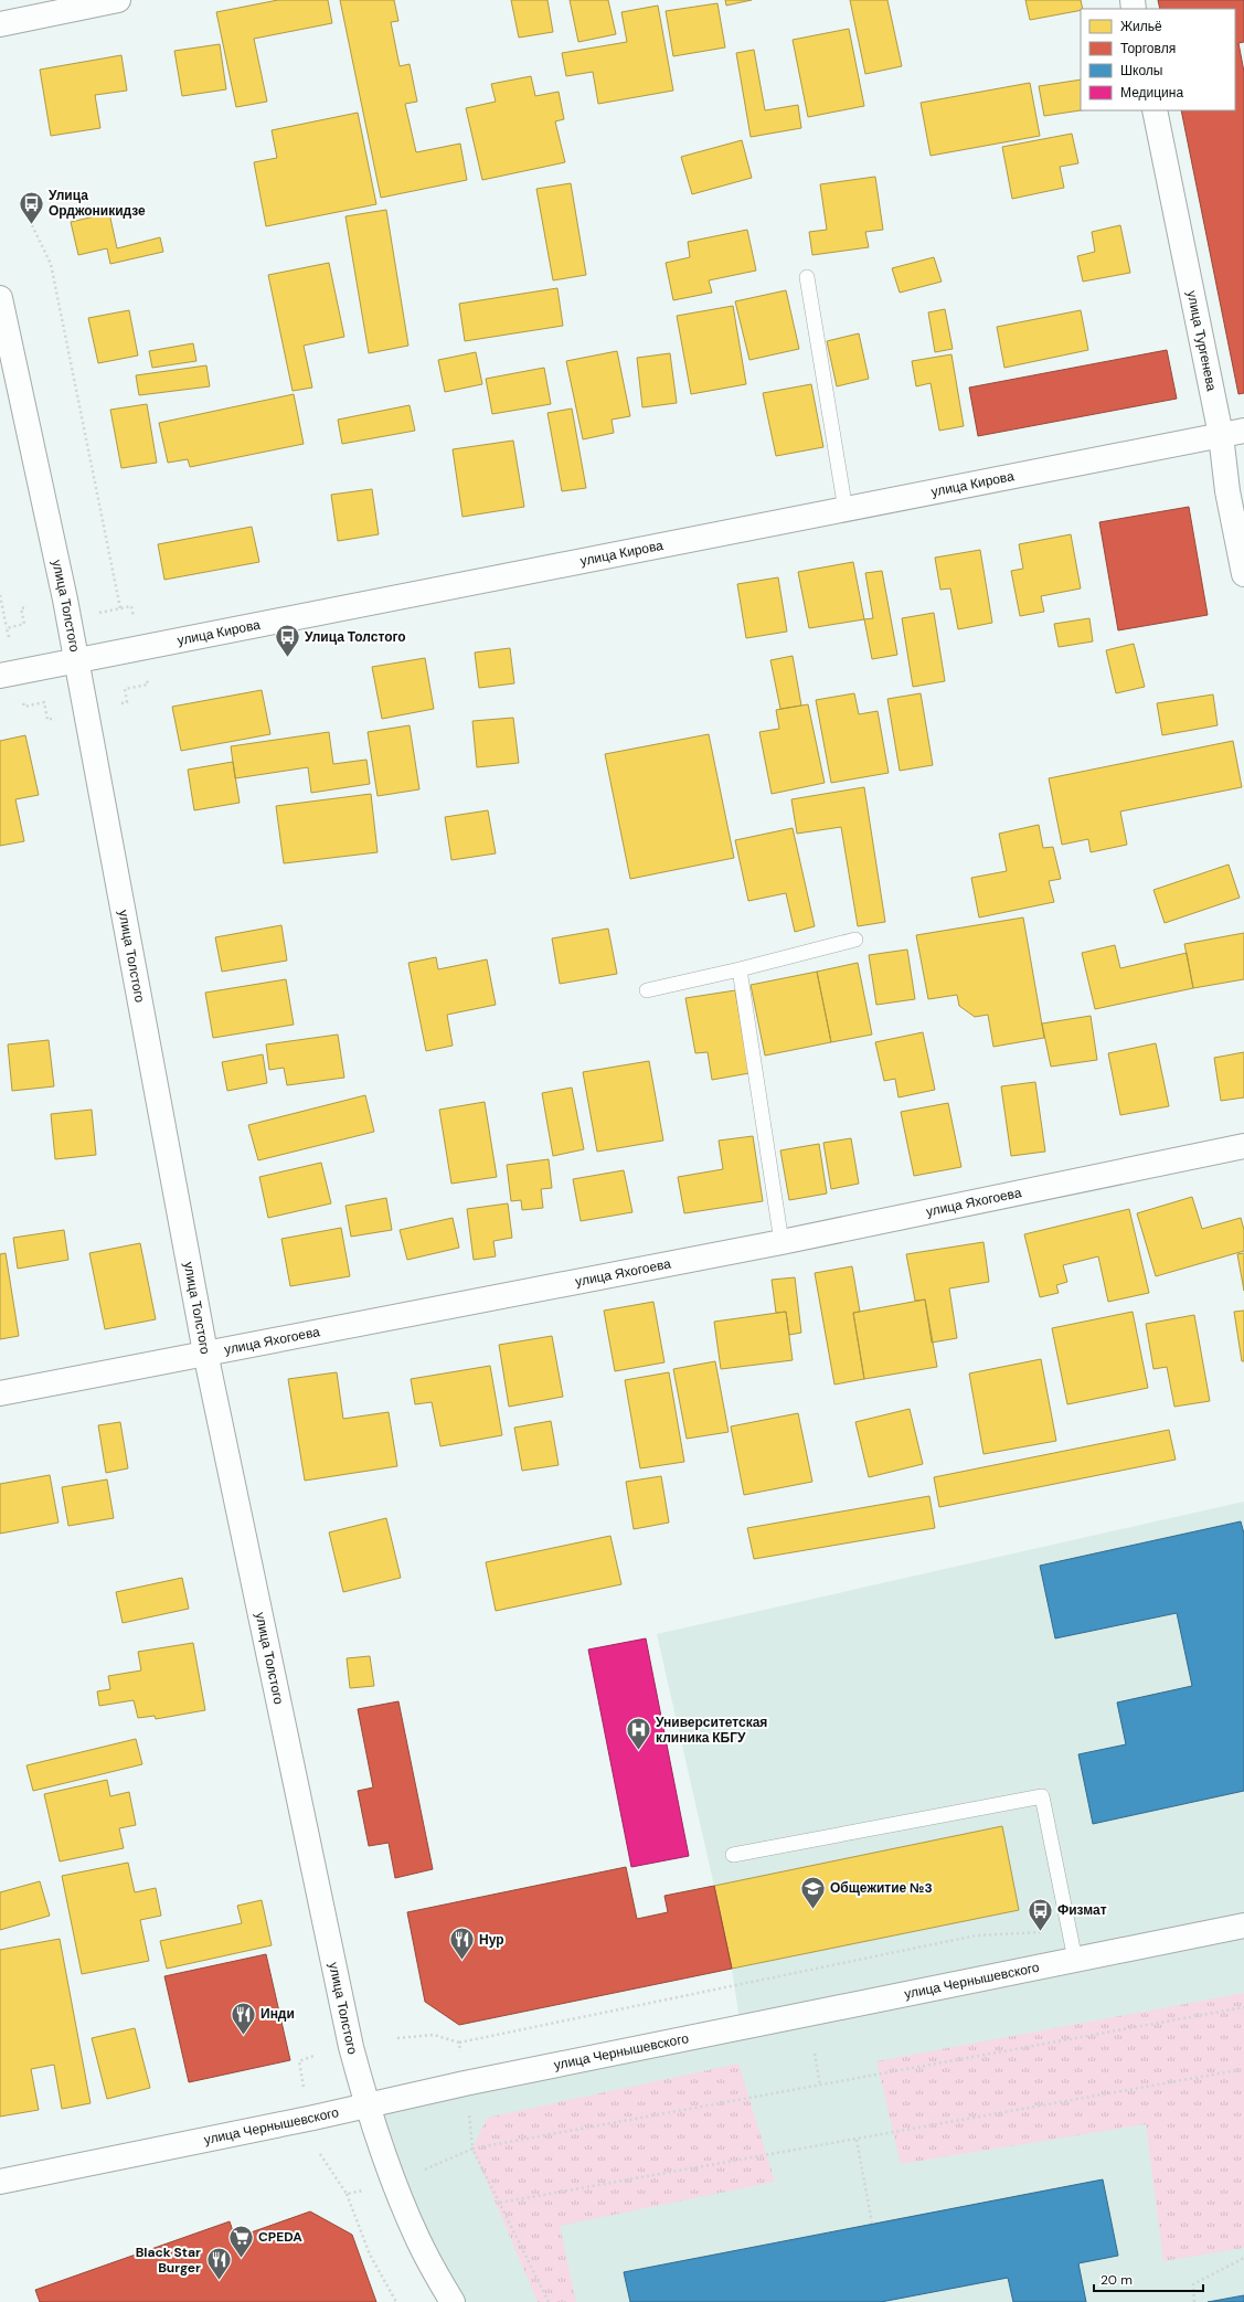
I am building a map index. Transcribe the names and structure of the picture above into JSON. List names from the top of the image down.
{
  "streets": {
    "street": [
      "улица Тургенева",
      "улица Кирова",
      "улица Толстого",
      "улица Яхогоева",
      "улица Чернышевского"
    ]
  },
  "crossings": [
    ["улица Тургенева", "улица Кирова"],
    ["улица Кирова", "улица Толстого"],
    ["улица Толстого", "улица Яхогоева"],
    ["улица Толстого", "улица Чернышевского"]
  ],
  "places": {
    "bus stop": ["Улица Орджоникидзе", "Улица Толстого", "Физмат"],
    "hospital": ["Университетская клиника КБГУ"],
    "school or university": ["Общежитие №3"],
    "restaurant": ["Нур", "Инди", "Black Star Burger"],
    "supermarket": ["CPEDA"]
  },
  "legend": [
    "Жильё",
    "Торговля",
    "Школы",
    "Медицина"
  ],
  "scale_bar": "20 m"
}
